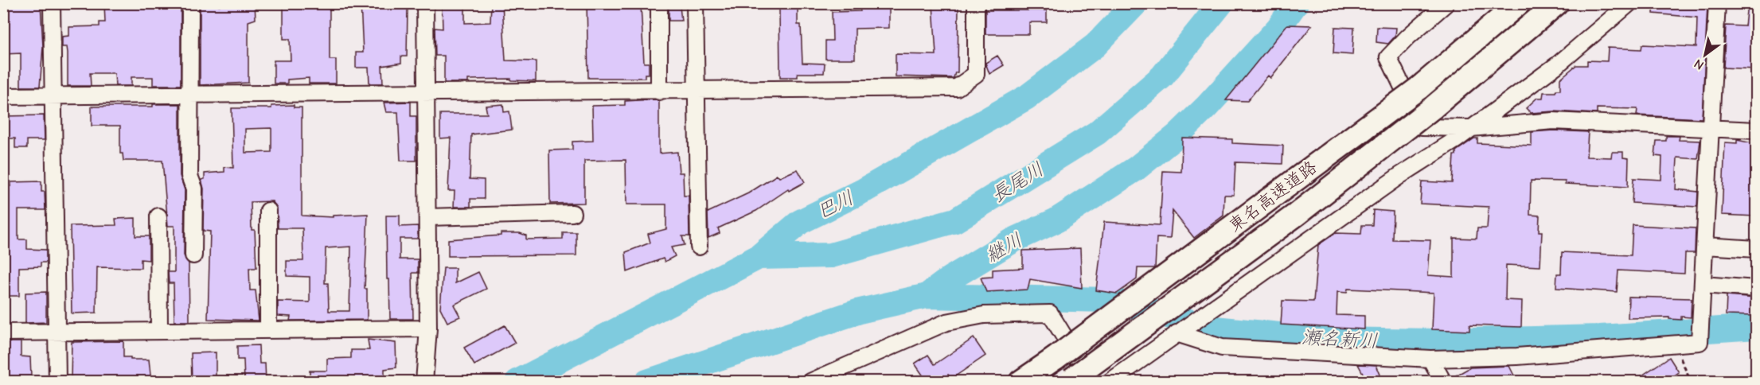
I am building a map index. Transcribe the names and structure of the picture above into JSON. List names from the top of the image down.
{
  "streets": {
    "highway": ["東名高速道路"]
  },
  "water": [
    "長尾川",
    "巴川",
    "継川",
    "瀬名新川"
  ],
  "north": "bottom left"
}
